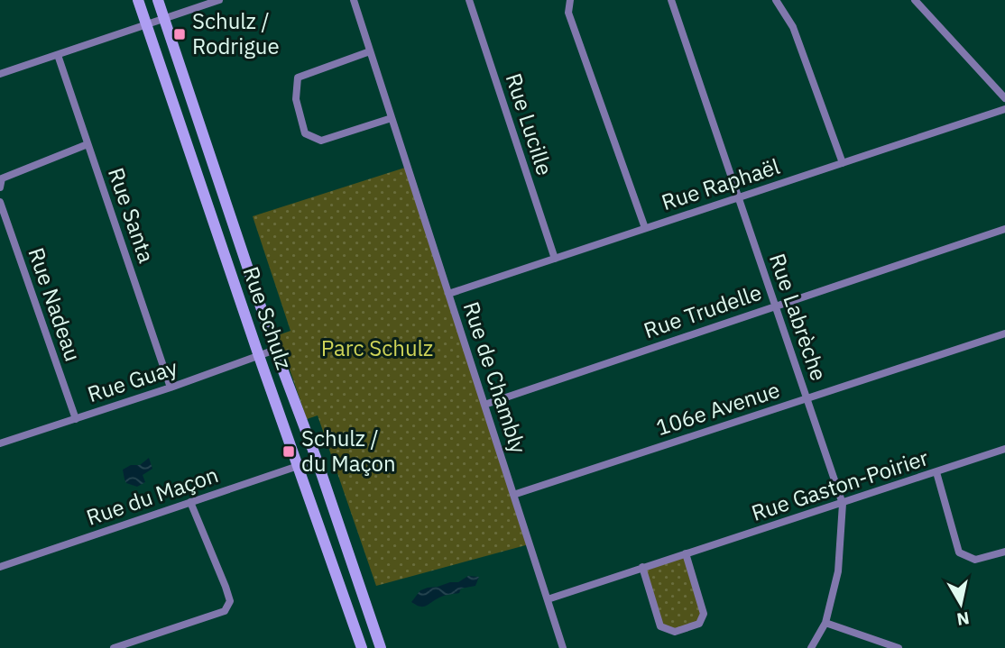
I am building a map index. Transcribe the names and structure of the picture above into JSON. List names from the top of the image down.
{
  "streets": {
    "street": [
      "Rue Lucille",
      "Rue Raphaël",
      "Rue Santa",
      "Rue Nadeau",
      "Rue Trudelle",
      "Rue Labrèche",
      "Rue Schulz",
      "Rue de Chambly",
      "Rue Guay",
      "106e Avenue",
      "Rue Gaston-Poirier",
      "Rue du Maçon"
    ]
  },
  "crossings": [
    ["Rue Lucille", "Rue Raphaël"],
    ["Rue Raphaël", "Rue Labrèche"],
    ["Rue Raphaël", "Rue de Chambly"],
    ["Rue Santa", "Rue Guay"],
    ["Rue Nadeau", "Rue Guay"],
    ["Rue Trudelle", "Rue Labrèche"],
    ["Rue Trudelle", "Rue de Chambly"],
    ["Rue Labrèche", "106e Avenue"],
    ["Rue Labrèche", "Rue Gaston-Poirier"],
    ["Rue Schulz", "Rue Guay"],
    ["Rue Schulz", "Rue du Maçon"],
    ["Rue de Chambly", "106e Avenue"],
    ["Rue de Chambly", "Rue Gaston-Poirier"]
  ],
  "parks": ["Parc Schulz"],
  "places": {
    "transit": ["Schulz / Rodrigue", "Schulz / du Maçon"]
  },
  "north": "bottom"
}
